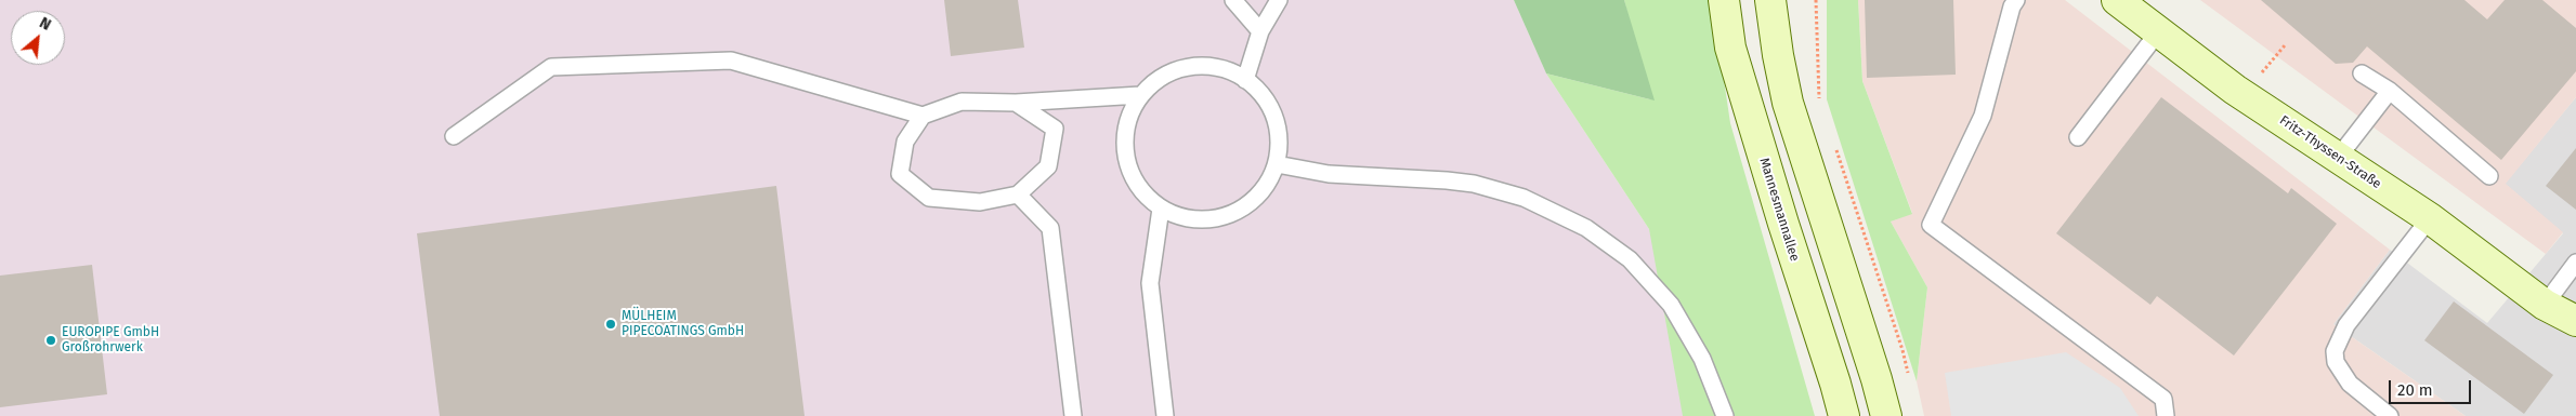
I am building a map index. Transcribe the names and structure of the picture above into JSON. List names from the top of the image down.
{
  "streets": {
    "main road": ["Fritz-Thyssen-Straße", "Mannesmannallee"]
  },
  "places": ["MÜLHEIM PIPECOATINGS GmbH", "EUROPIPE GmbH Großrohrwerk"],
  "scale_bar": "20 m",
  "north": "top right"
}
